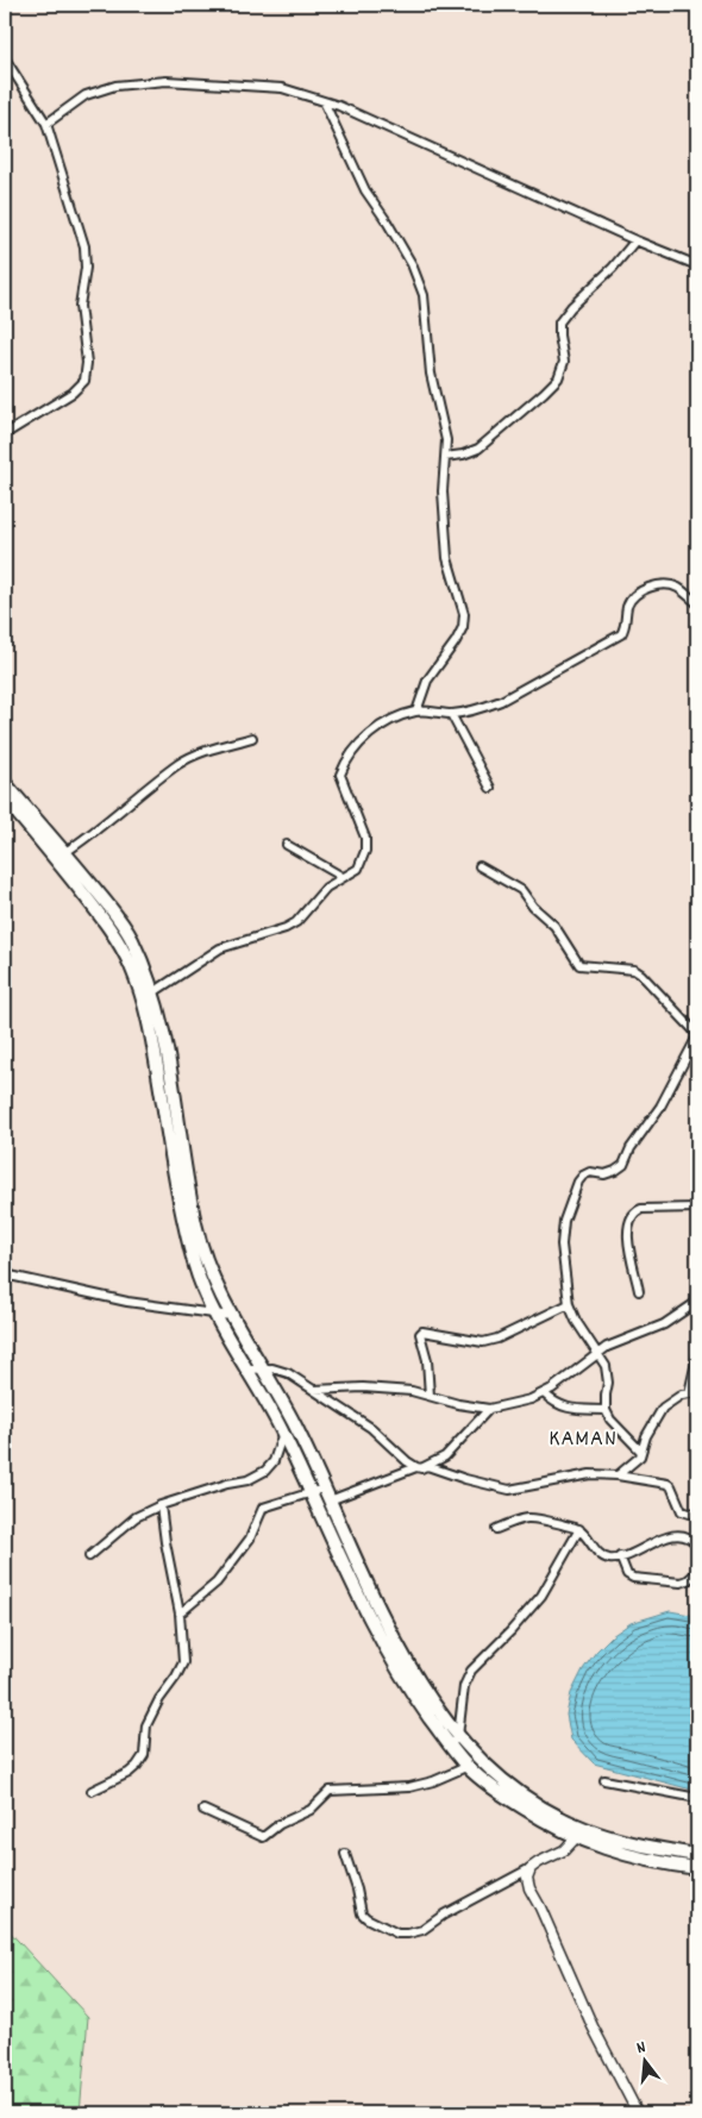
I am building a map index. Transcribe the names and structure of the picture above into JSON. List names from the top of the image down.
{
  "districts": ["KAMAN"],
  "north": "top"
}
